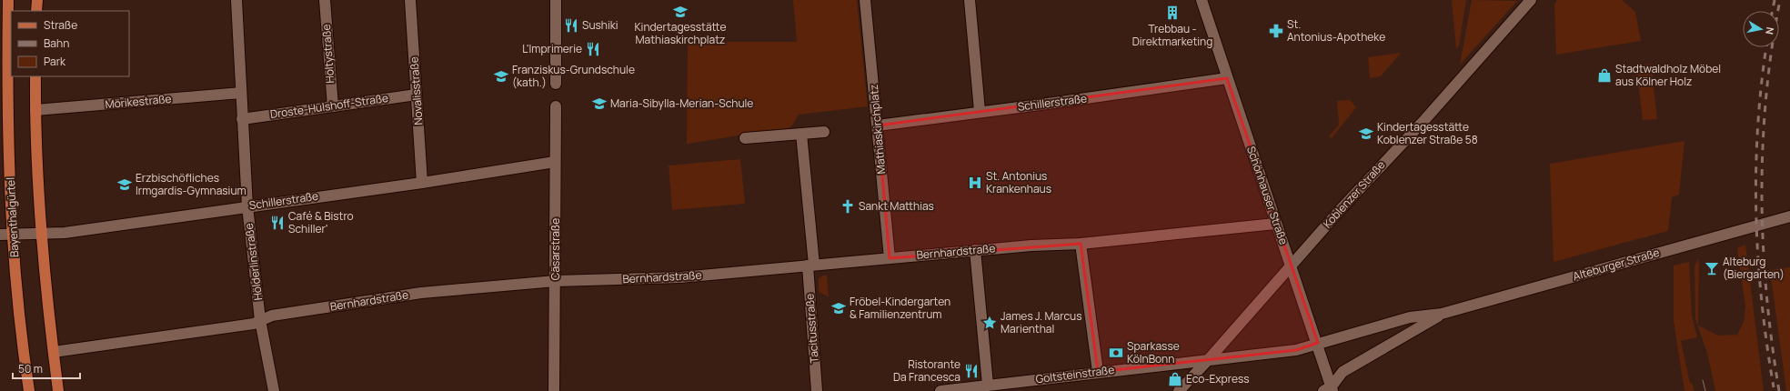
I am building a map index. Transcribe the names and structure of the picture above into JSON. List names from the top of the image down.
{
  "streets": {
    "main road": ["Bayenthalgürtel"],
    "street": [
      "Höltystraße",
      "Novalisstraße",
      "Mörikestraße",
      "Schillerstraße",
      "Droste-Hülshoff-Straße",
      "Mathiaskirchplatz",
      "Koblenzer Straße",
      "Schönhauser Straße",
      "Cäsarstraße",
      "Bernhardstraße",
      "Hölderlinstraße",
      "Alteburger Straße",
      "Tacitusstraße",
      "Goltsteinstraße"
    ]
  },
  "crossings": [
    ["Höltystraße", "Droste-Hülshoff-Straße"],
    ["Novalisstraße", "Schillerstraße"],
    ["Novalisstraße", "Droste-Hülshoff-Straße"],
    ["Mörikestraße", "Hölderlinstraße"],
    ["Schillerstraße", "Mathiaskirchplatz"],
    ["Schillerstraße", "Schönhauser Straße"],
    ["Schillerstraße", "Bayenthalgürtel"],
    ["Schillerstraße", "Cäsarstraße"],
    ["Schillerstraße", "Hölderlinstraße"],
    ["Droste-Hülshoff-Straße", "Hölderlinstraße"],
    ["Mathiaskirchplatz", "Bernhardstraße"],
    ["Koblenzer Straße", "Schönhauser Straße"],
    ["Koblenzer Straße", "Goltsteinstraße"],
    ["Schönhauser Straße", "Bernhardstraße"],
    ["Schönhauser Straße", "Alteburger Straße"],
    ["Schönhauser Straße", "Goltsteinstraße"],
    ["Cäsarstraße", "Bernhardstraße"],
    ["Bernhardstraße", "Hölderlinstraße"],
    ["Bernhardstraße", "Tacitusstraße"],
    ["Alteburger Straße", "Goltsteinstraße"]
  ],
  "places": {
    "school or university": [
      "Kindertagesstätte Mathiaskirchplatz",
      "Franziskus-Grundschule (kath.)",
      "Maria-Sibylla-Merian-Schule",
      "Kindertagesstätte Koblenzer Straße 58",
      "Erzbischöfliches Irmgardis-Gymnasium",
      "Fröbel-Kindergarten & Familienzentrum"
    ],
    "building": ["Trebbau - Direktmarketing"],
    "restaurant": [
      "Sushiki",
      "L'Imprimerie",
      "Café & Bistro Schiller'",
      "Ristorante Da Francesca"
    ],
    "pharmacy": ["St. Antonius-Apotheke"],
    "shop": ["Stadtwaldholz Möbel aus Kölner Holz", "Eco-Express"],
    "hospital": ["St. Antonius Krankenhaus"],
    "church": ["Sankt Matthias"],
    "bar": ["Alteburg (Biergarten)"],
    "place": ["James J. Marcus Marienthal"],
    "bank": ["Sparkasse KölnBonn"]
  },
  "legend": ["Straße", "Bahn", "Park"],
  "scale_bar": "50 m",
  "north": "right"
}
